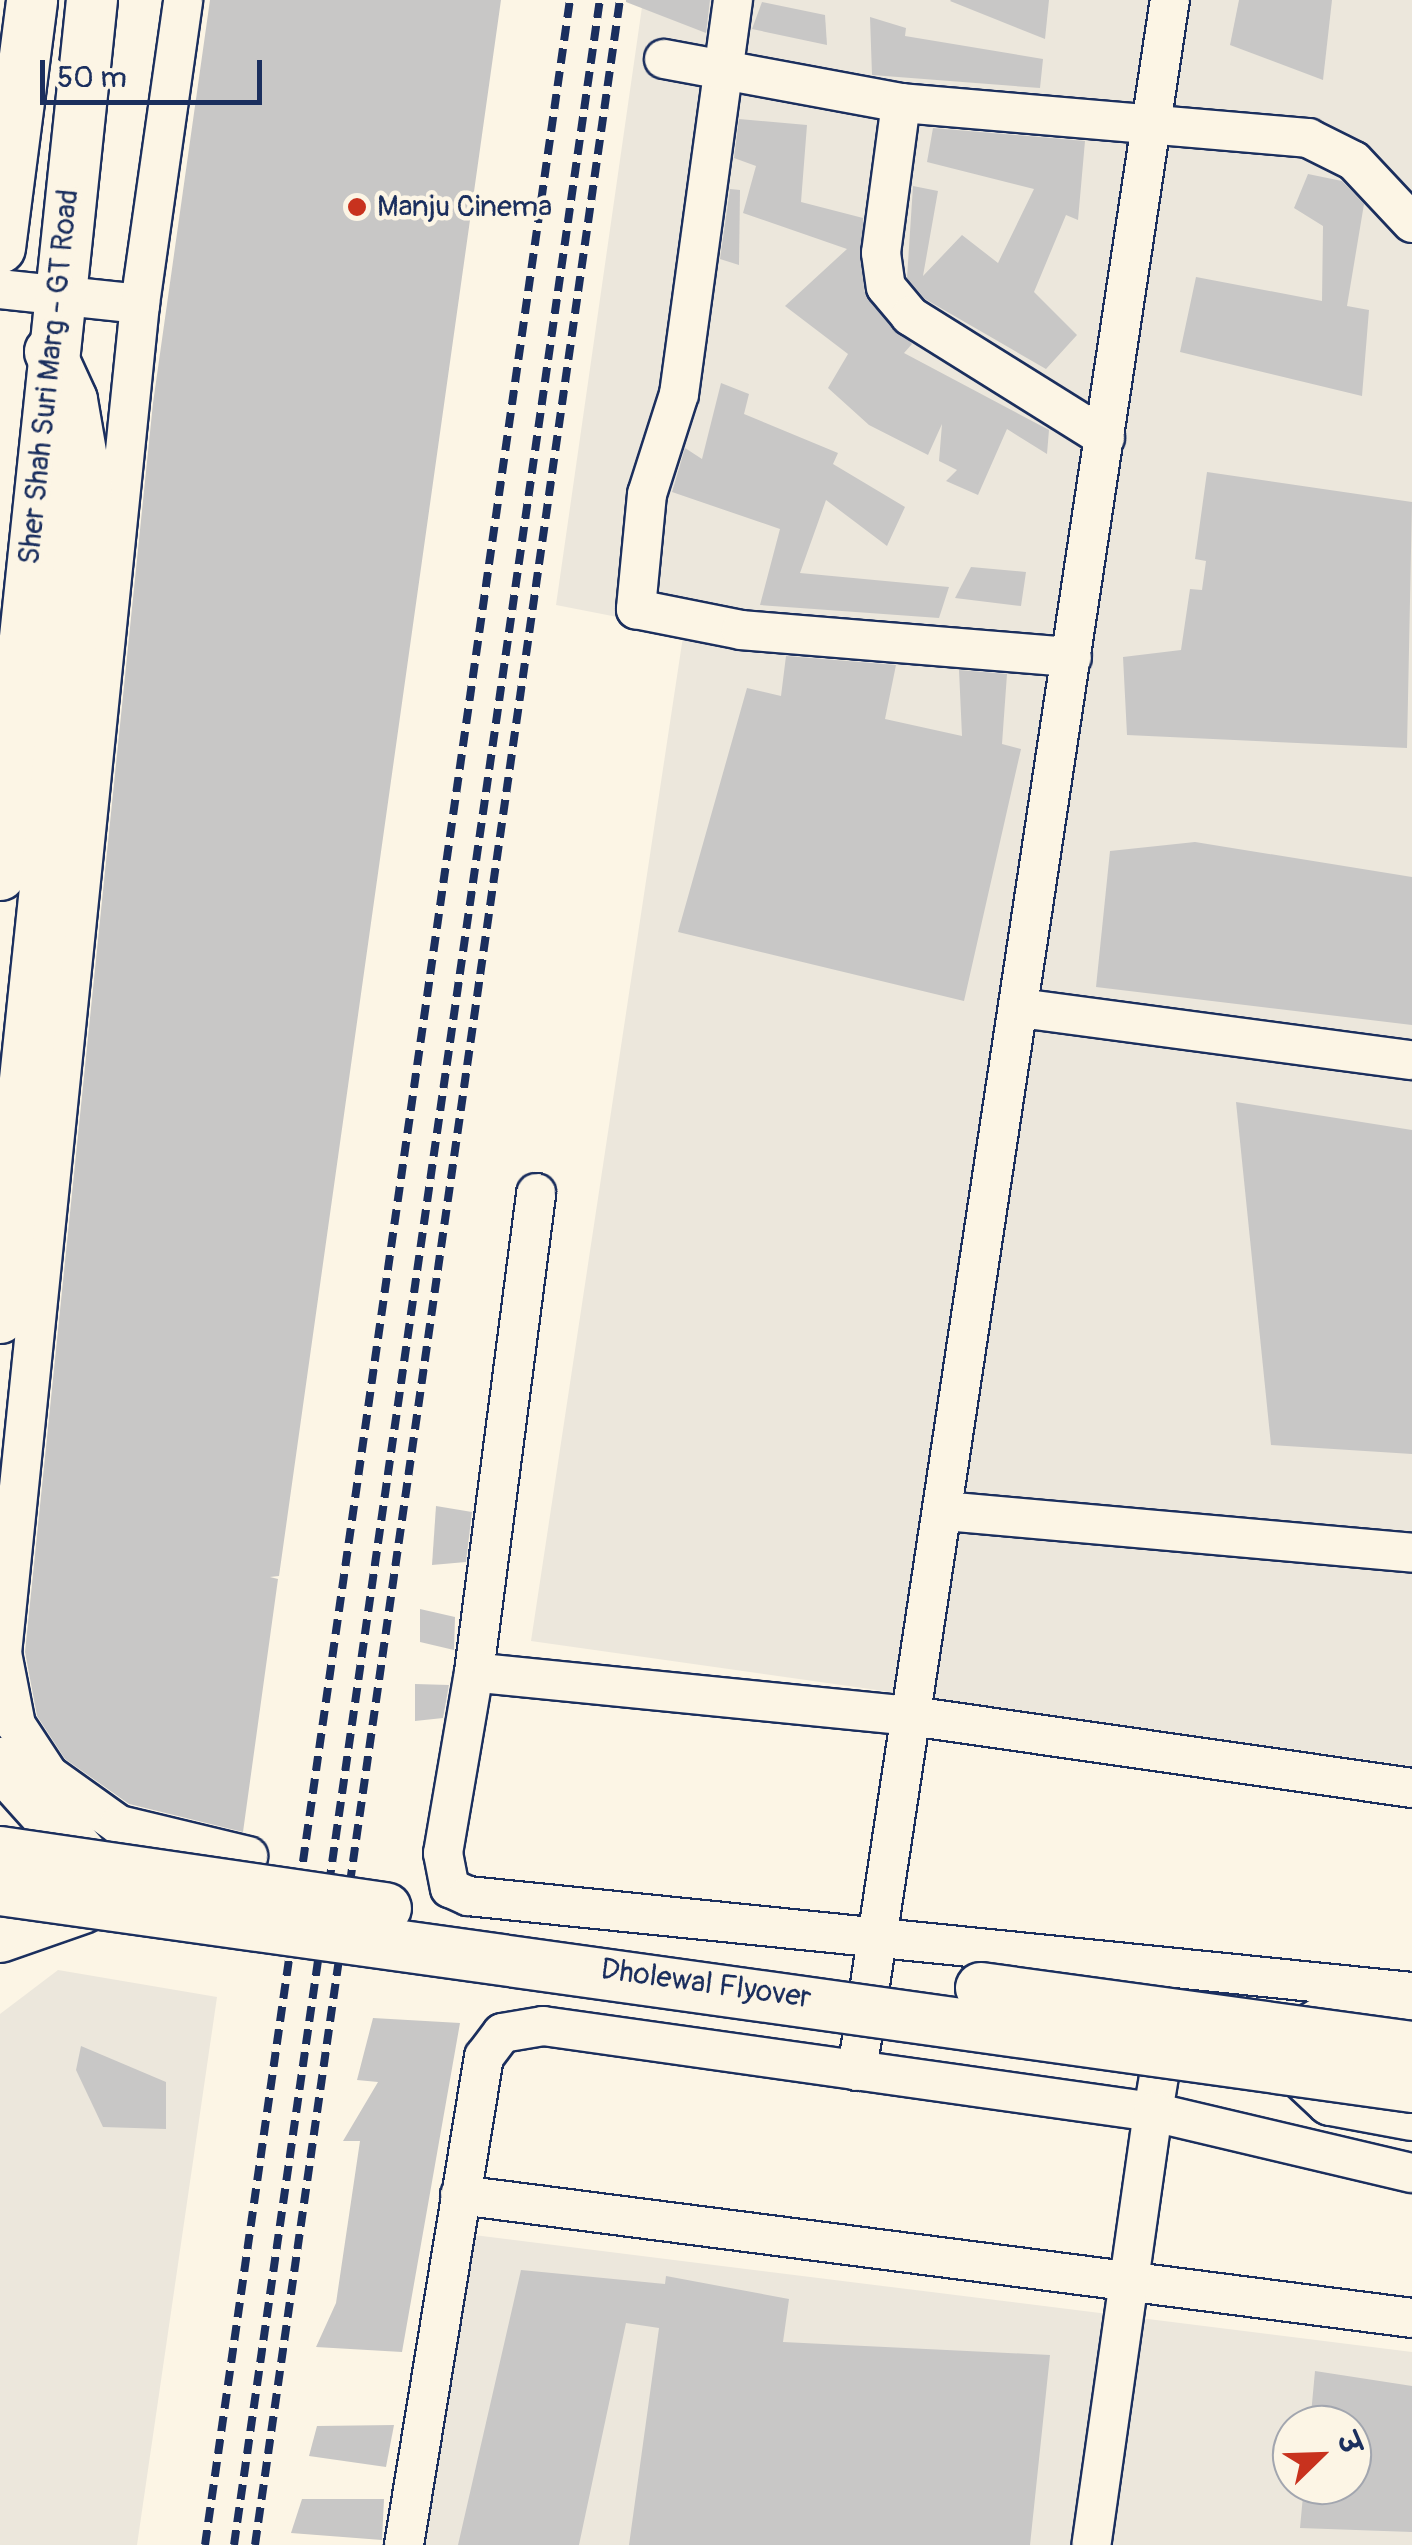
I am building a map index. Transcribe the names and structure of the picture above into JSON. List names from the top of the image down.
{
  "streets": {
    "main road": ["Sher Shah Suri Marg - GT Road", "Dholewal Flyover"]
  },
  "places": ["Manju Cinema"],
  "scale_bar": "50 m",
  "north": "top right"
}
